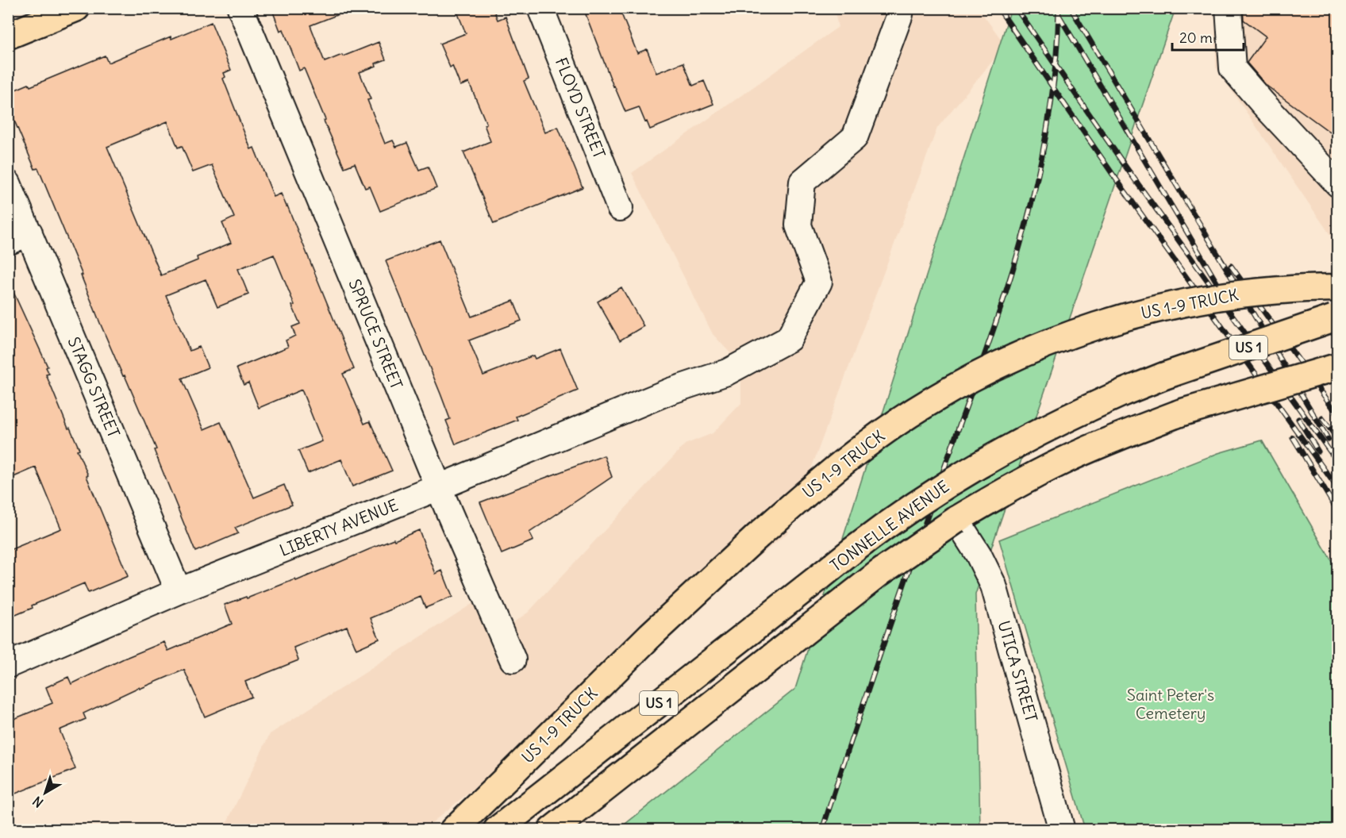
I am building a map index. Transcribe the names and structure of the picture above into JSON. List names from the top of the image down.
{
  "streets": {
    "main road": ["US 1-9 TRUCK", "US 1", "TONNELLE AVENUE"],
    "street": [
      "FLOYD STREET",
      "SPRUCE STREET",
      "STAGG STREET",
      "LIBERTY AVENUE",
      "UTICA STREET"
    ]
  },
  "crossings": [
    ["SPRUCE STREET", "LIBERTY AVENUE"],
    ["STAGG STREET", "LIBERTY AVENUE"],
    ["TONNELLE AVENUE", "UTICA STREET"]
  ],
  "parks": ["Saint Peter's Cemetery"],
  "scale_bar": "20 m",
  "north": "bottom left"
}
